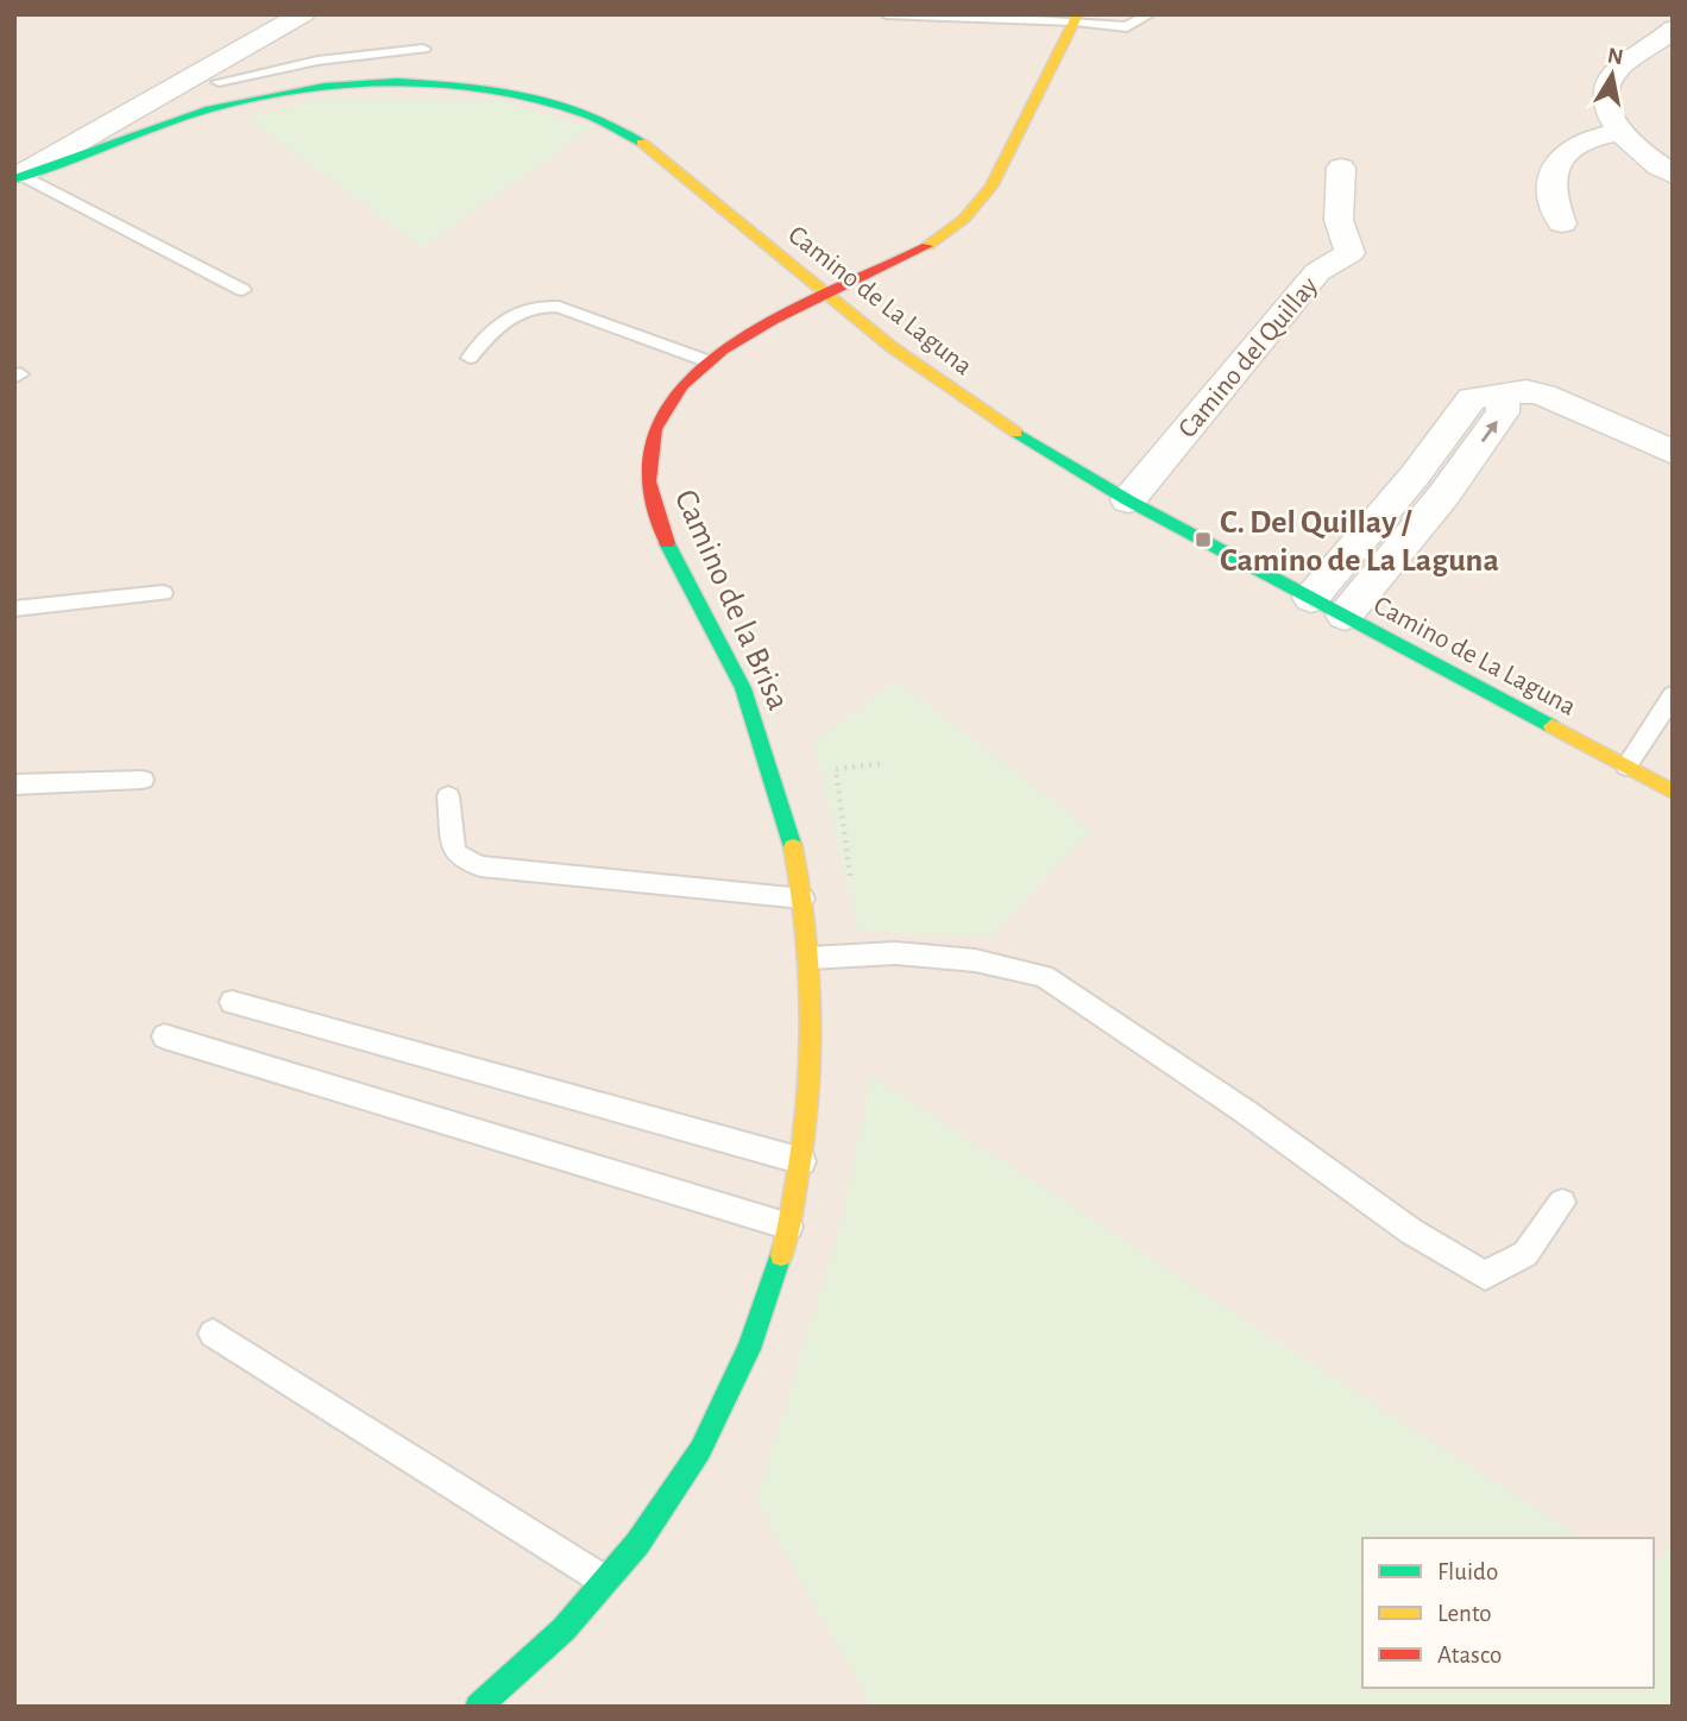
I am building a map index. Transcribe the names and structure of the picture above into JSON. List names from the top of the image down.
{
  "streets": {
    "street": ["Camino de La Laguna", "Camino del Quillay", "Camino de la Brisa"]
  },
  "crossings": [
    ["Camino de La Laguna", "Camino del Quillay"],
    ["Camino de La Laguna", "Camino de la Brisa"]
  ],
  "places": {
    "transit": ["C. Del Quillay / Camino de La Laguna"]
  },
  "legend": ["Fluido", "Lento", "Atasco"],
  "north": "top"
}
